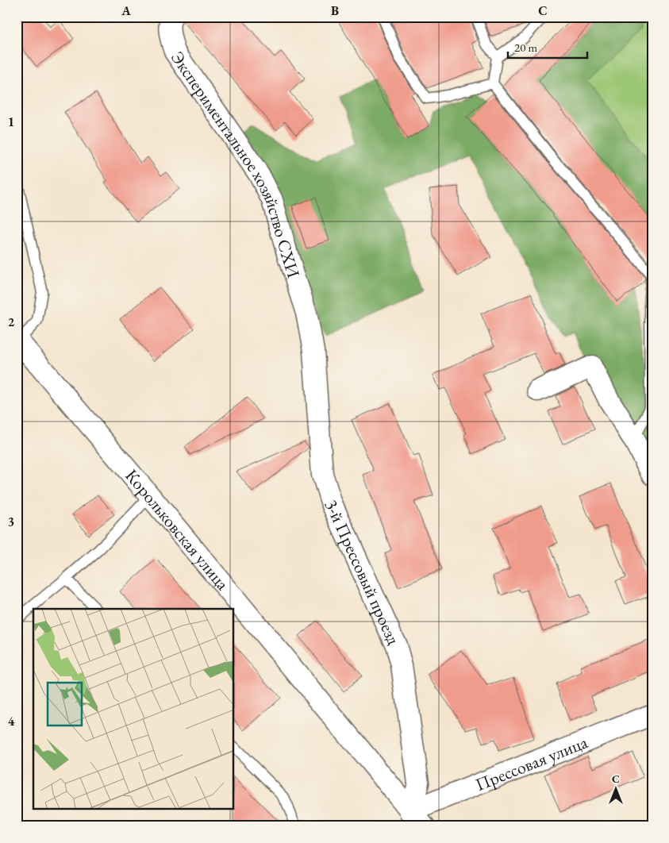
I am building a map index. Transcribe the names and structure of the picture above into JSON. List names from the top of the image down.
{
  "streets": {
    "street": [
      "Экспериментальное хозяйство СХИ",
      "Корольковская улица",
      "3-й Прессовый проезд",
      "Прессовая улица"
    ]
  },
  "crossings": [
    ["Экспериментальное хозяйство СХИ", "3-й Прессовый проезд"],
    ["Корольковская улица", "3-й Прессовый проезд"],
    ["Корольковская улица", "Прессовая улица"],
    ["3-й Прессовый проезд", "Прессовая улица"]
  ],
  "scale_bar": "20 m",
  "north": "top",
  "grid": {
    "columns": ["A", "B", "C"],
    "rows": [
      "1",
      "2",
      "3",
      "4"
    ]
  }
}
